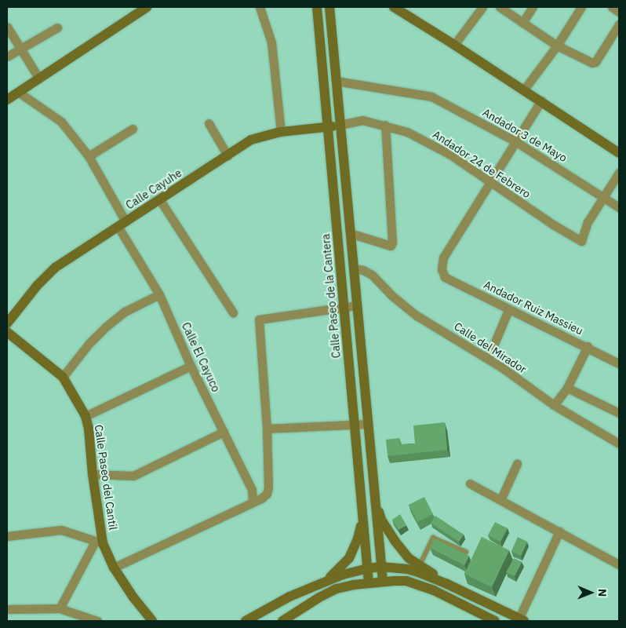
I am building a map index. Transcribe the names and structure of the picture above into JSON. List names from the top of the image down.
{
  "streets": {
    "main road": ["Calle Cayuhe", "Calle Paseo de la Cantera", "Calle Paseo del Cantil"],
    "street": [
      "Andador 3 de Mayo",
      "Andador 24 de Febrero",
      "Andador Ruiz Massieu",
      "Calle del Mirador",
      "Calle El Cayuco"
    ]
  },
  "crossings": [
    ["Andador 3 de Mayo", "Andador 24 de Febrero"],
    ["Andador 24 de Febrero", "Calle Cayuhe"],
    ["Andador 24 de Febrero", "Andador Ruiz Massieu"],
    ["Calle Cayuhe", "Calle Paseo de la Cantera"],
    ["Calle Cayuhe", "Calle El Cayuco"]
  ],
  "north": "right"
}
